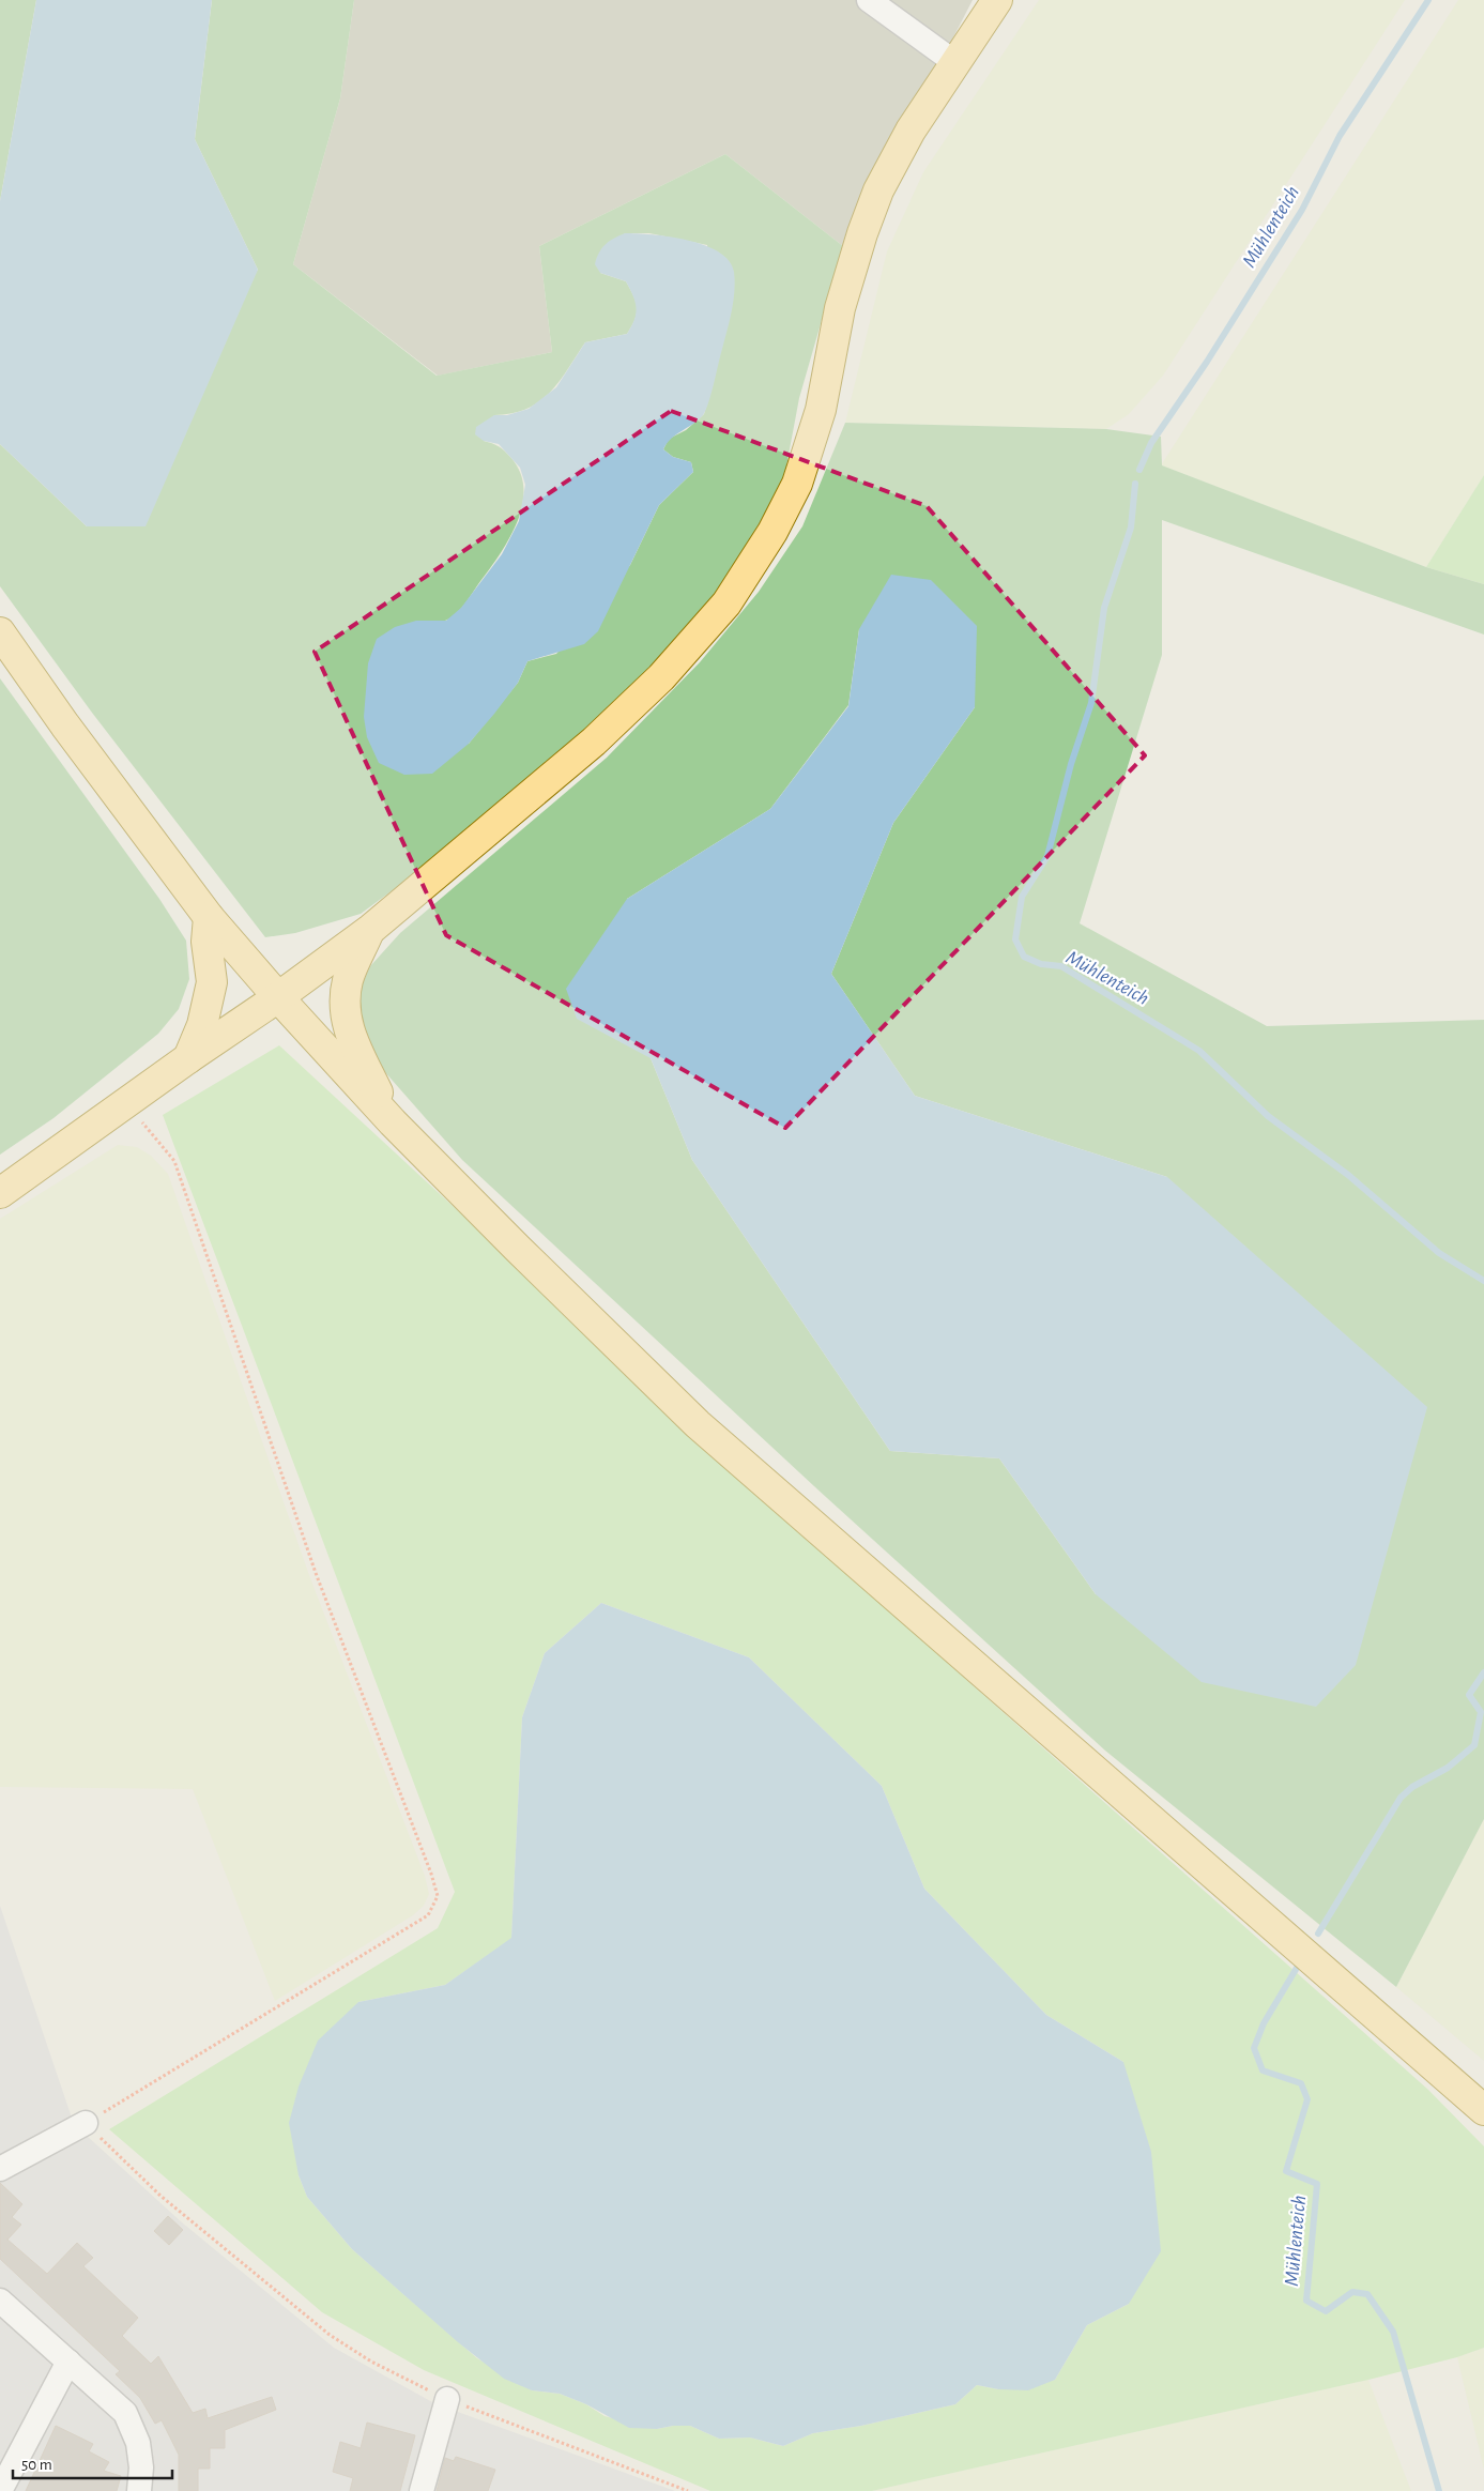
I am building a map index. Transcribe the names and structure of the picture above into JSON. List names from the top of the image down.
{
  "water": ["Mühlenteich"],
  "scale_bar": "50 m"
}
